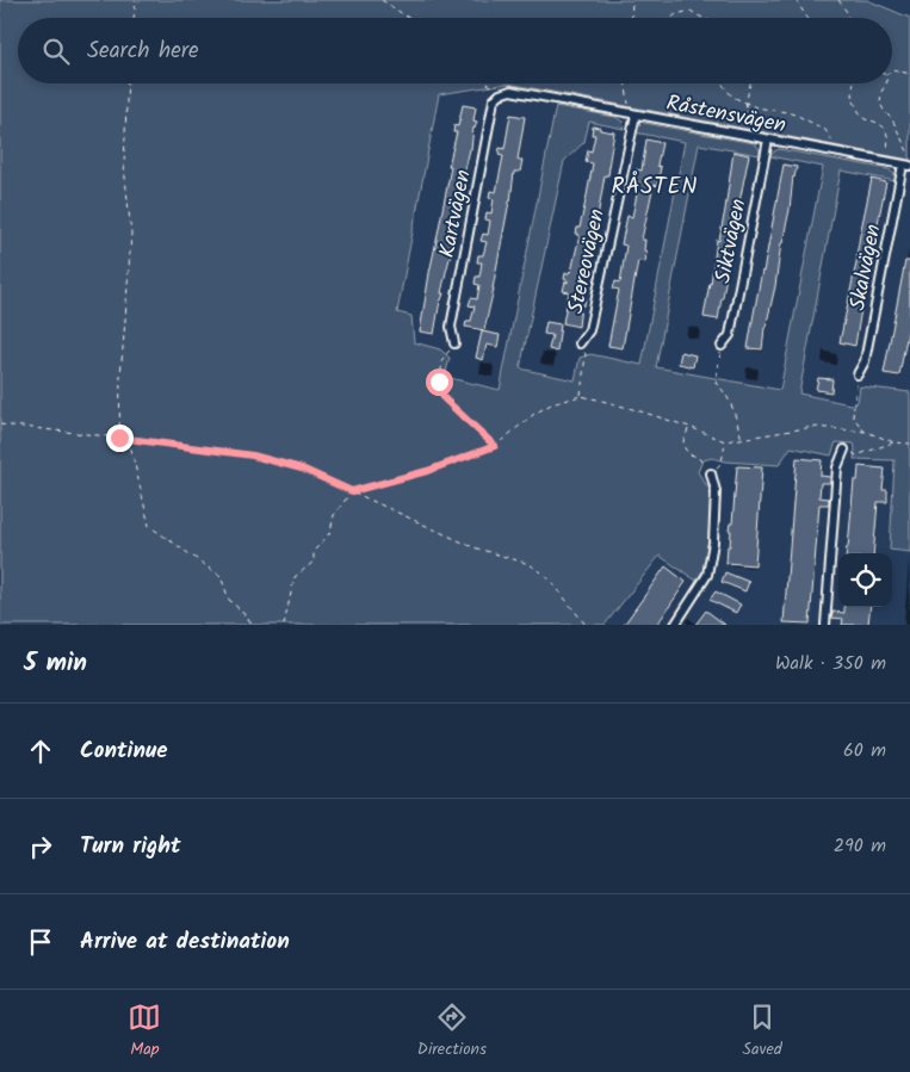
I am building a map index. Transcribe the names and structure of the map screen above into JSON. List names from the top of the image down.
{
  "streets": {
    "street": [
      "Råstensvägen",
      "Kartvägen",
      "Siktvägen",
      "Stereovägen",
      "Skalvägen"
    ]
  },
  "crossings": [
    ["Råstensvägen", "Kartvägen"],
    ["Råstensvägen", "Siktvägen"],
    ["Råstensvägen", "Stereovägen"],
    ["Råstensvägen", "Skalvägen"]
  ],
  "districts": ["RÅSTEN"],
  "page": {
    "search": "Search here",
    "heading": ["5 min", "Walk · 350 m"],
    "list": [
      ["Continue", "60 m"],
      ["Turn right", "290 m"],
      "Arrive at destination"
    ],
    "nav": ["Map", "Directions", "Saved"]
  }
}
